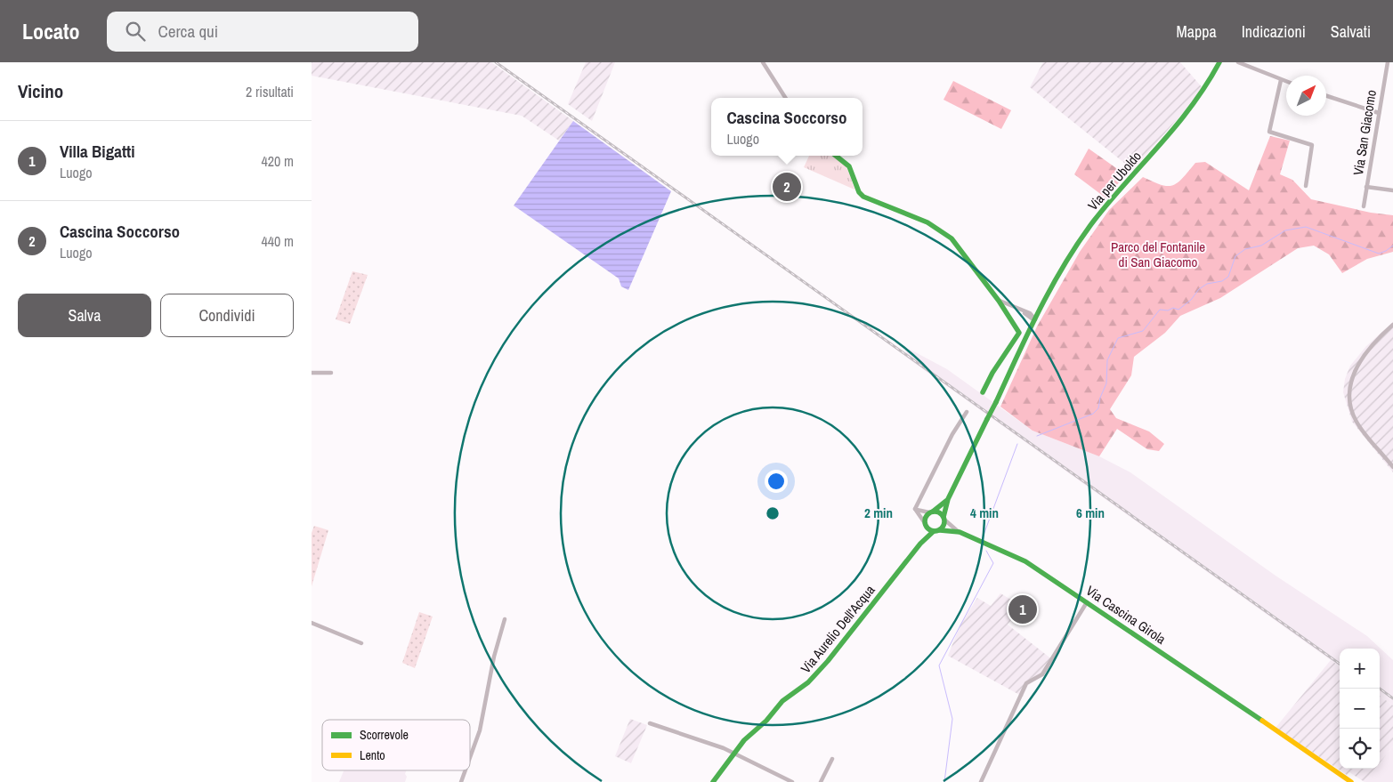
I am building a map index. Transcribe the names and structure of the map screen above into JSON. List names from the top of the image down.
{
  "streets": {
    "street": [
      "Via San Giacomo",
      "Via per Uboldo",
      "Via Cascina Girola",
      "Via Aurelio Dell'Acqua"
    ]
  },
  "crossings": [
    ["Via Cascina Girola", "Via Aurelio Dell'Acqua"]
  ],
  "parks": ["Parco del Fontanile di San Giacomo"],
  "legend": ["Scorrevole", "Lento"],
  "north": "top right",
  "page": {
    "header": "Locato",
    "search": "Cerca qui",
    "nav": ["Mappa", "Indicazioni", "Salvati"],
    "heading": ["Vicino", "2 risultati"],
    "popup": ["Cascina Soccorso", "Luogo"],
    "list": [
      {
        "mark": "1",
        "name": "Villa Bigatti",
        "note": "Luogo",
        "value": "420 m"
      },
      {
        "mark": "2",
        "name": "Cascina Soccorso",
        "note": "Luogo",
        "value": "440 m"
      }
    ],
    "pins": ["2", "1"],
    "buttons": ["Salva", "Condividi"],
    "map_buttons": ["+", "−"]
  },
  "rings": ["2 min", "4 min", "6 min"]
}
